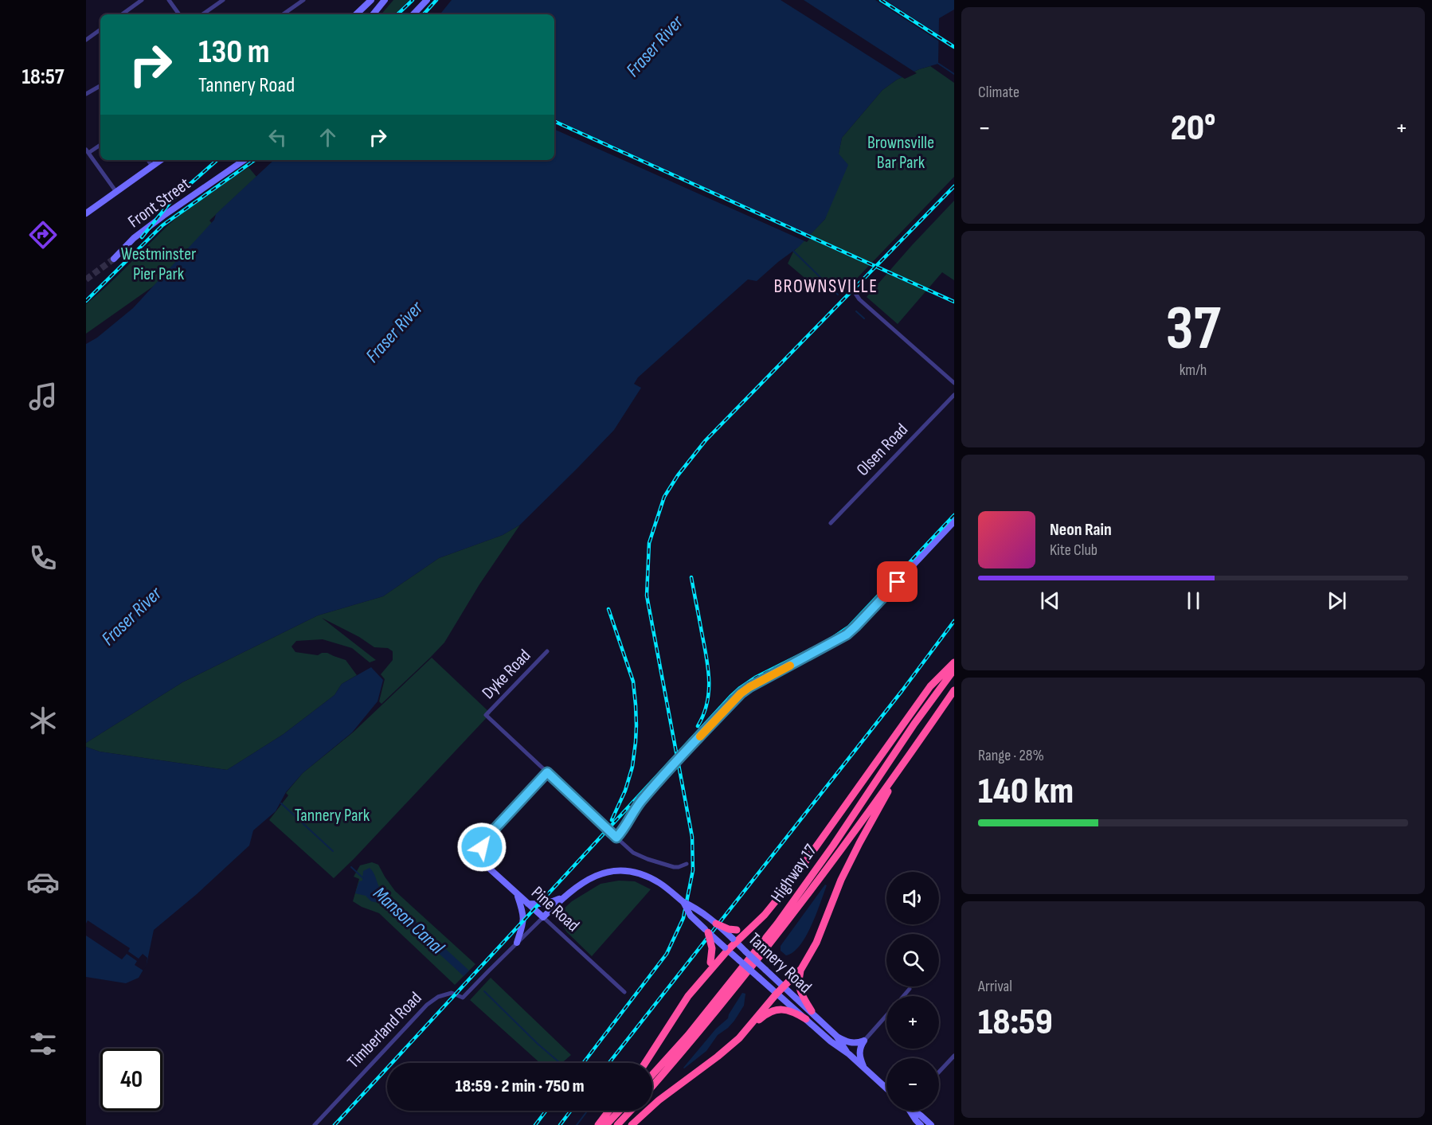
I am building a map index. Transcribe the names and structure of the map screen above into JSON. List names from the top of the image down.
{
  "streets": {
    "highway": ["Highway 17"],
    "street": [
      "Front Street",
      "Olsen Road",
      "Dyke Road",
      "Pine Road",
      "Tannery Road",
      "Timberland Road"
    ]
  },
  "crossings": [
    ["Dyke Road", "Pine Road"],
    ["Pine Road", "Tannery Road"],
    ["Pine Road", "Timberland Road"],
    ["Tannery Road", "Timberland Road"]
  ],
  "districts": ["BROWNSVILLE"],
  "water": ["Fraser River", "Manson Canal"],
  "parks": ["Brownsville Bar Park", "Westminster Pier Park", "Tannery Park"],
  "page": {
    "tabs": "18:57",
    "tile": [
      "Climate",
      ["37", "km/h"],
      ["Range · 28%", "140 km"],
      ["Arrival", "18:59"]
    ],
    "turn": ["130 m", "Tannery Road"],
    "heat": ["−", "20°", "+"],
    "song": ["Neon Rain", "Kite Club"],
    "map_buttons": ["+", "−"],
    "limit": "40",
    "trip": "18:59 · 2 min · 750 m"
  }
}
